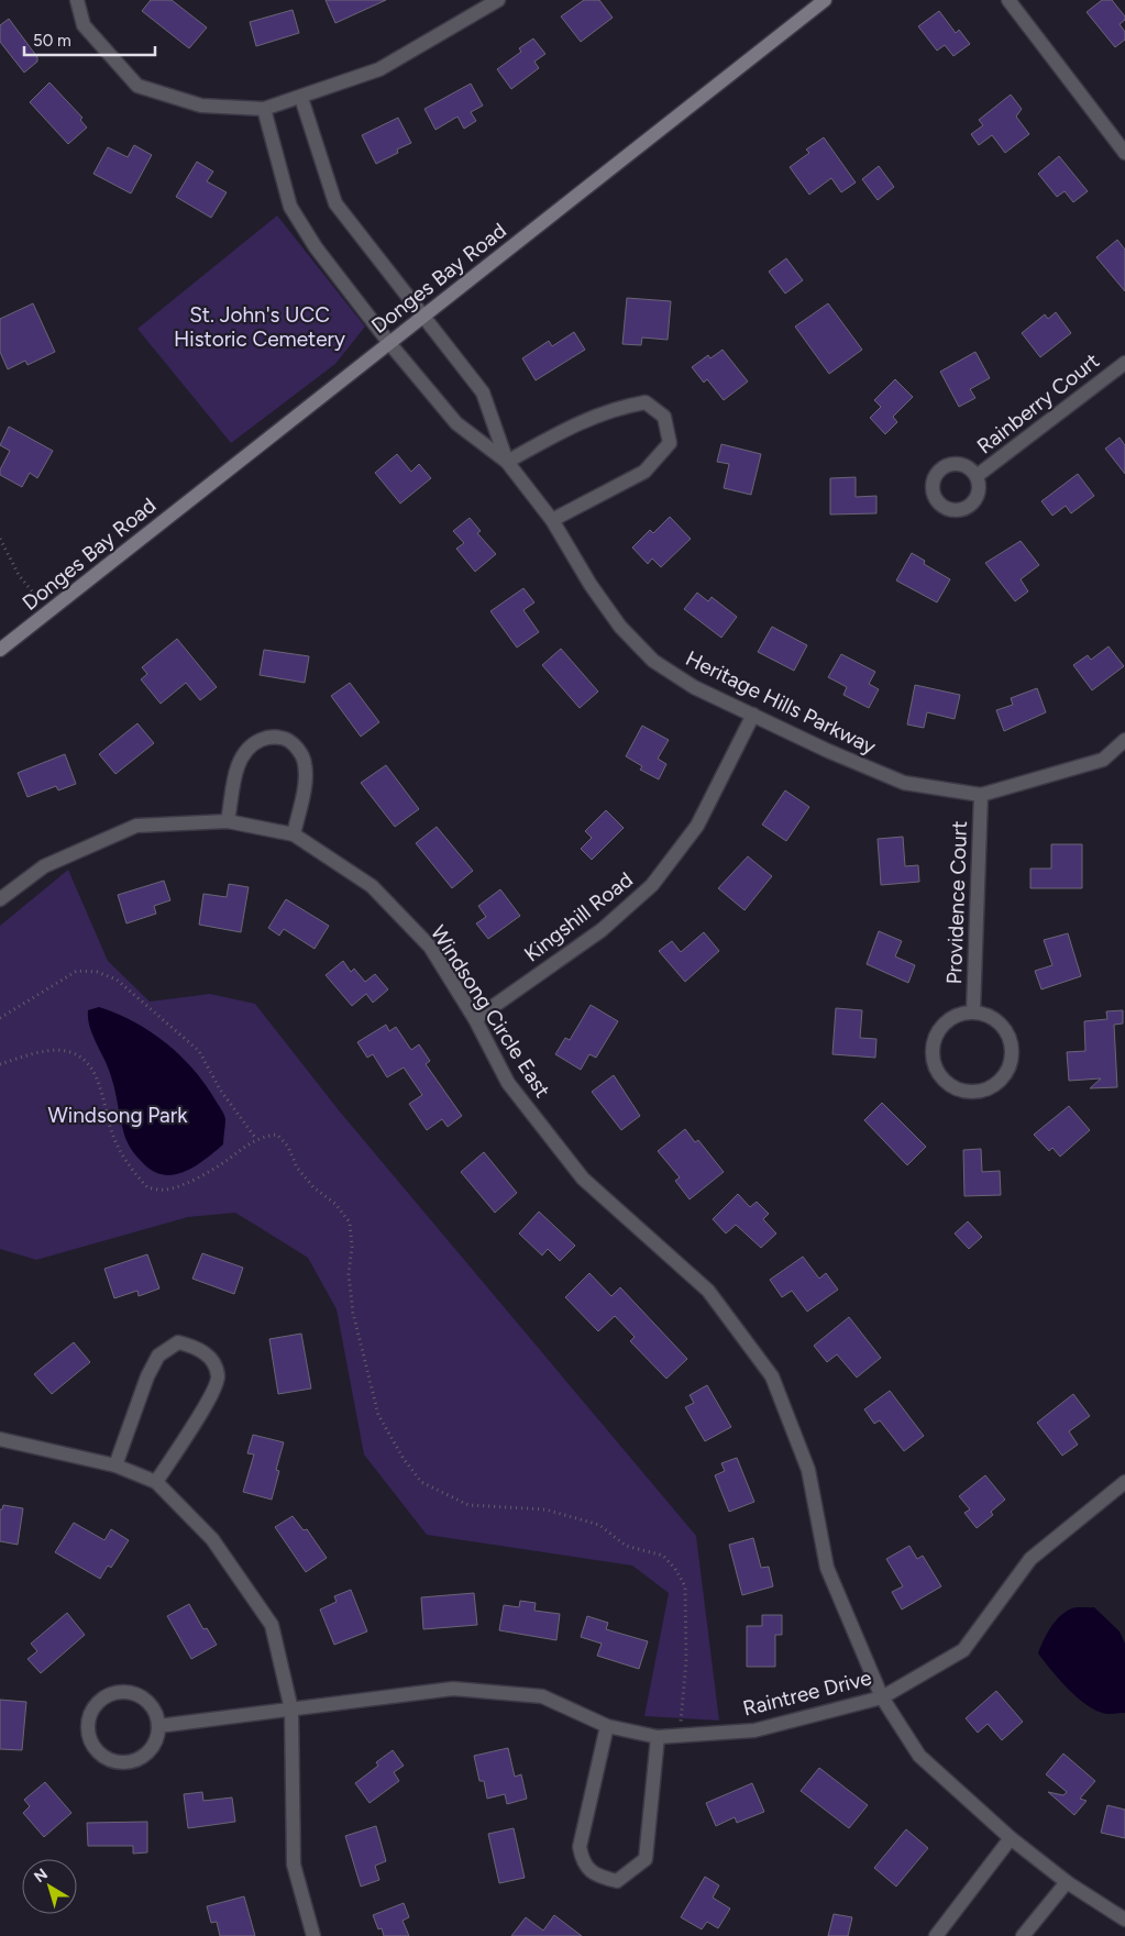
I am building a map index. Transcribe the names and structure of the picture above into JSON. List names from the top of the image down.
{
  "streets": {
    "street": [
      "Donges Bay Road",
      "Rainberry Court",
      "Heritage Hills Parkway",
      "Providence Court",
      "Kingshill Road",
      "Windsong Circle East",
      "Raintree Drive"
    ]
  },
  "crossings": [
    ["Donges Bay Road", "Heritage Hills Parkway"],
    ["Heritage Hills Parkway", "Providence Court"],
    ["Heritage Hills Parkway", "Kingshill Road"],
    ["Kingshill Road", "Windsong Circle East"],
    ["Windsong Circle East", "Raintree Drive"]
  ],
  "parks": ["St. John's UCC Historic Cemetery", "Windsong Park"],
  "scale_bar": "50 m",
  "north": "top left"
}
